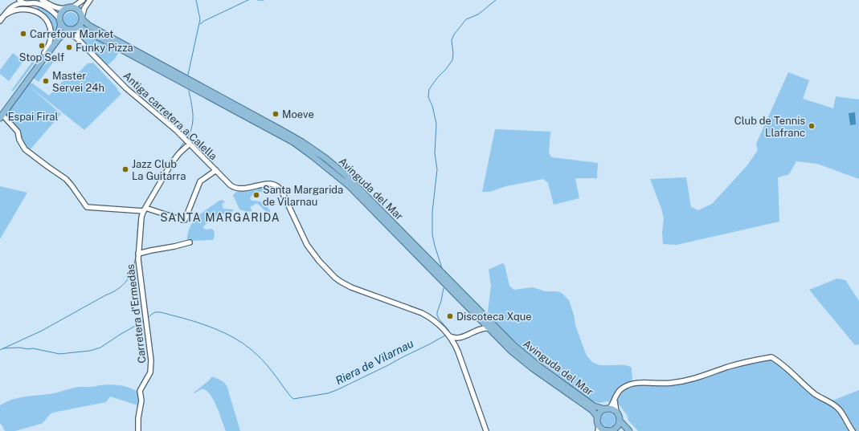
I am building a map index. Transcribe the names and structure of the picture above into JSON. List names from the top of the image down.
{
  "streets": {
    "main road": ["Avinguda del Mar"],
    "street": ["Antiga carretera a Calella", "Carretera d'Ermedàs"]
  },
  "crossings": [
    ["Antiga carretera a Calella", "Carretera d'Ermedàs"]
  ],
  "districts": ["SANTA MARGARIDA"],
  "water": ["Riera de Vilarnau"],
  "parks": ["Espai Firal"],
  "places": [
    "Carrefour Market",
    "Stop Self",
    "Funky Pizza",
    "Master Servei 24h",
    "Moeve",
    "Club de Tennis Llafranc",
    "Jazz Club La Guitarra",
    "Santa Margarida de Vilarnau",
    "Discoteca Xque"
  ]
}
